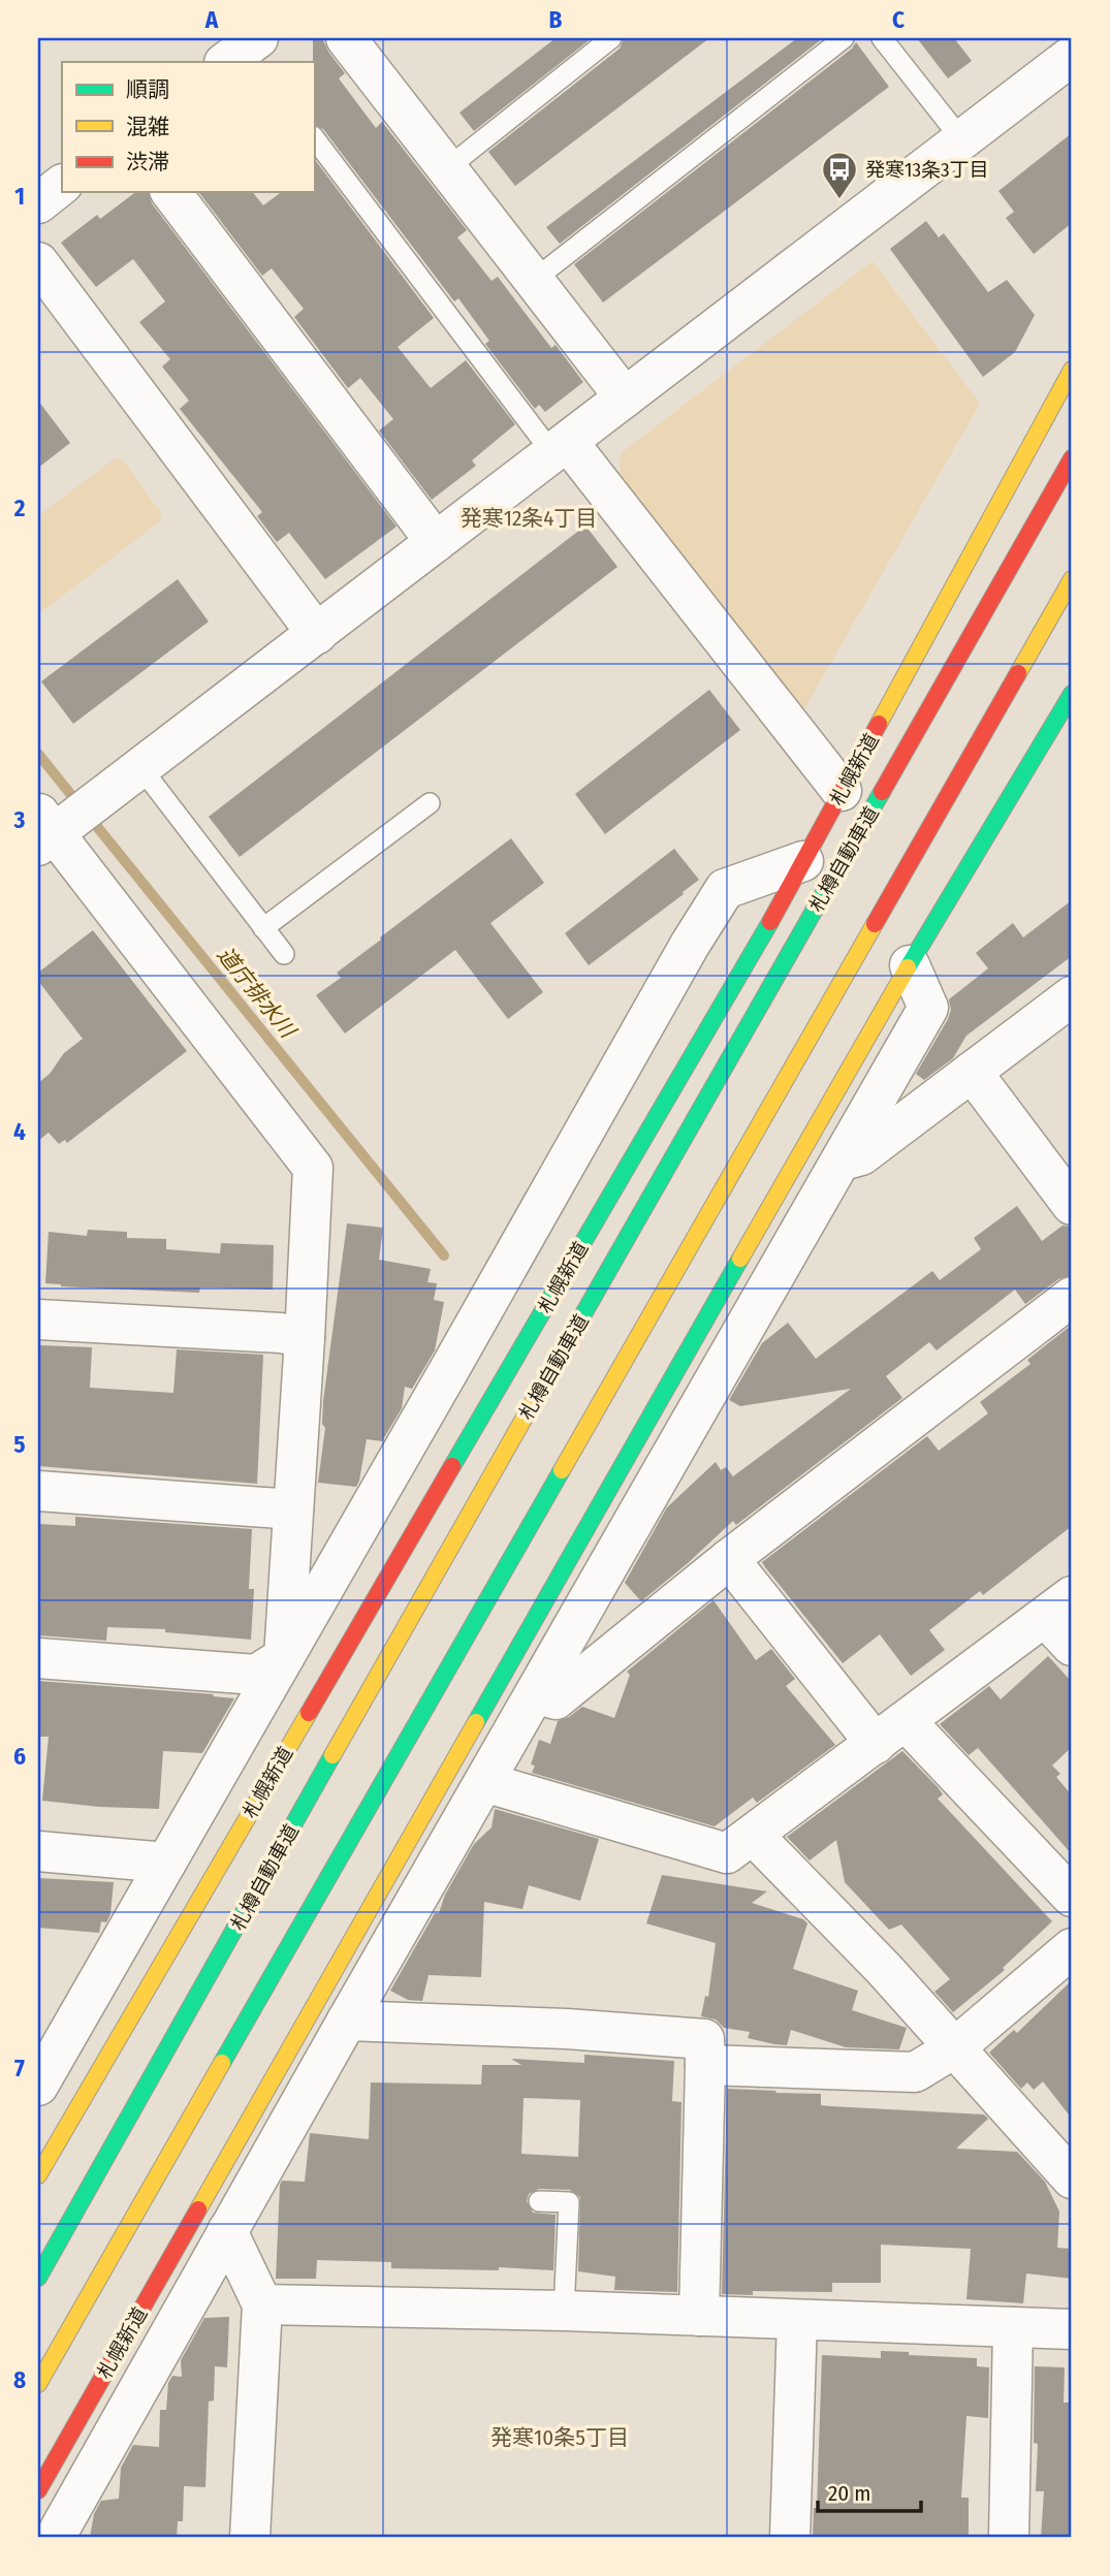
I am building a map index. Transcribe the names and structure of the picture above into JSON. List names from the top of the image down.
{
  "streets": {
    "highway": ["札幌新道", "札樽自動車道"]
  },
  "districts": ["発寒12条4丁目", "発寒10条5丁目"],
  "water": ["道庁排水川"],
  "places": {
    "bus stop": ["発寒13条3丁目"]
  },
  "legend": ["順調", "混雑", "渋滞"],
  "scale_bar": "20 m",
  "grid": {
    "columns": ["A", "B", "C"],
    "rows": [
      "1",
      "2",
      "3",
      "4",
      "5",
      "6",
      "7",
      "8"
    ]
  }
}
